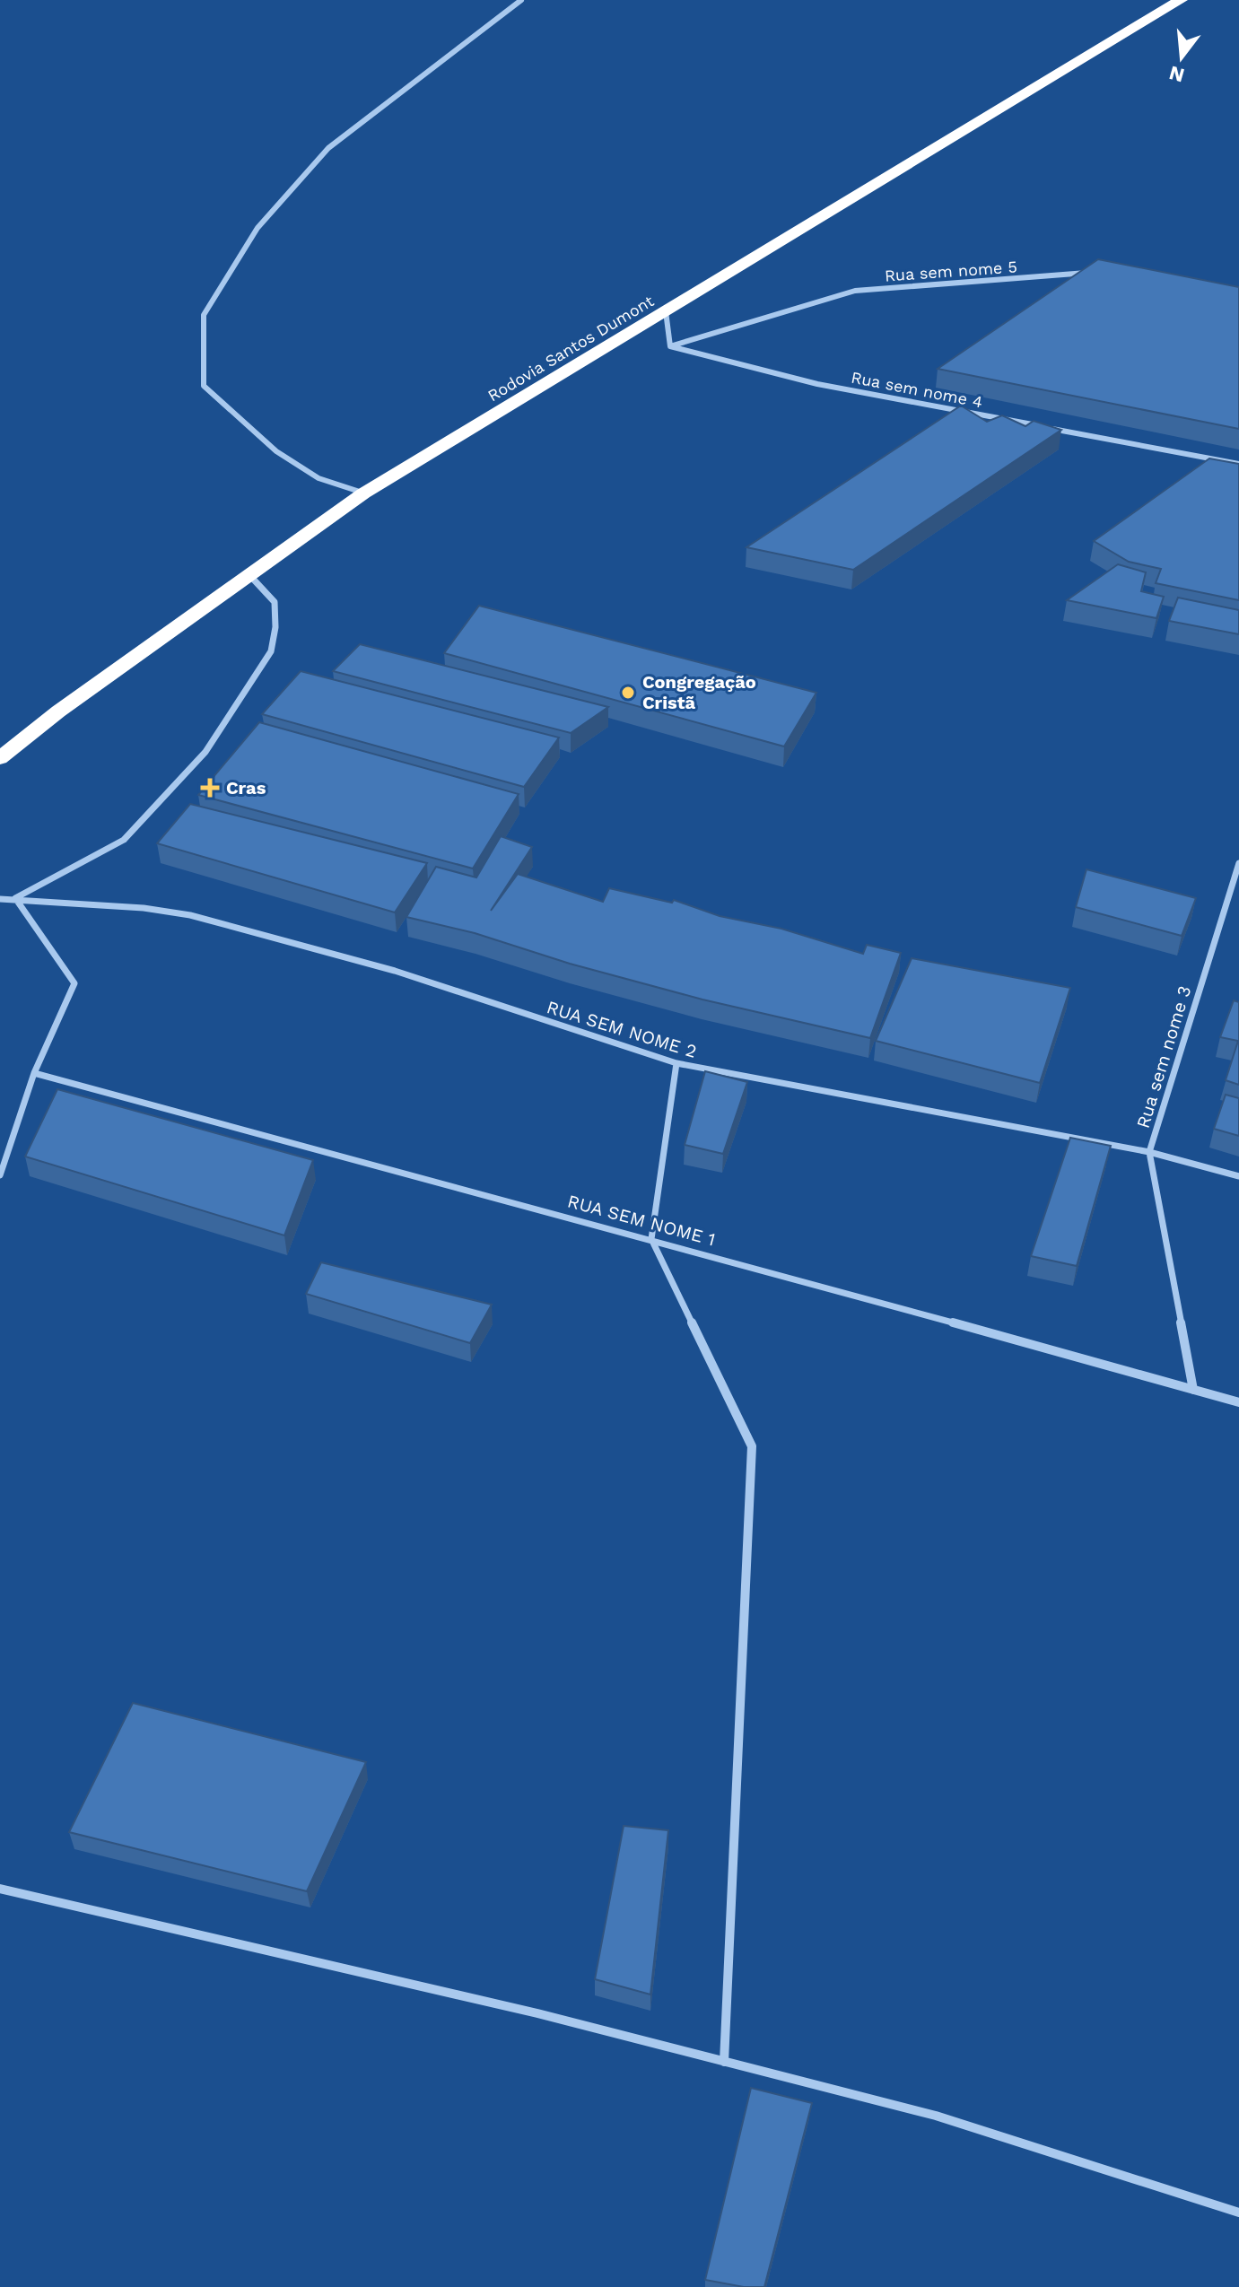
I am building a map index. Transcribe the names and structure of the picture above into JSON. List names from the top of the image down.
{
  "streets": {
    "highway": ["Rodovia Santos Dumont"],
    "street": [
      "Rua sem nome 5",
      "Rua sem nome 4",
      "RUA SEM NOME 2",
      "Rua sem nome 3",
      "RUA SEM NOME 1"
    ]
  },
  "crossings": [
    ["Rua sem nome 5", "Rua sem nome 4"],
    ["RUA SEM NOME 2", "Rua sem nome 3"],
    ["Rua sem nome 3", "RUA SEM NOME 1"]
  ],
  "places": {
    "other": ["Congregação Cristã"],
    "health": ["Cras"]
  },
  "north": "bottom"
}
